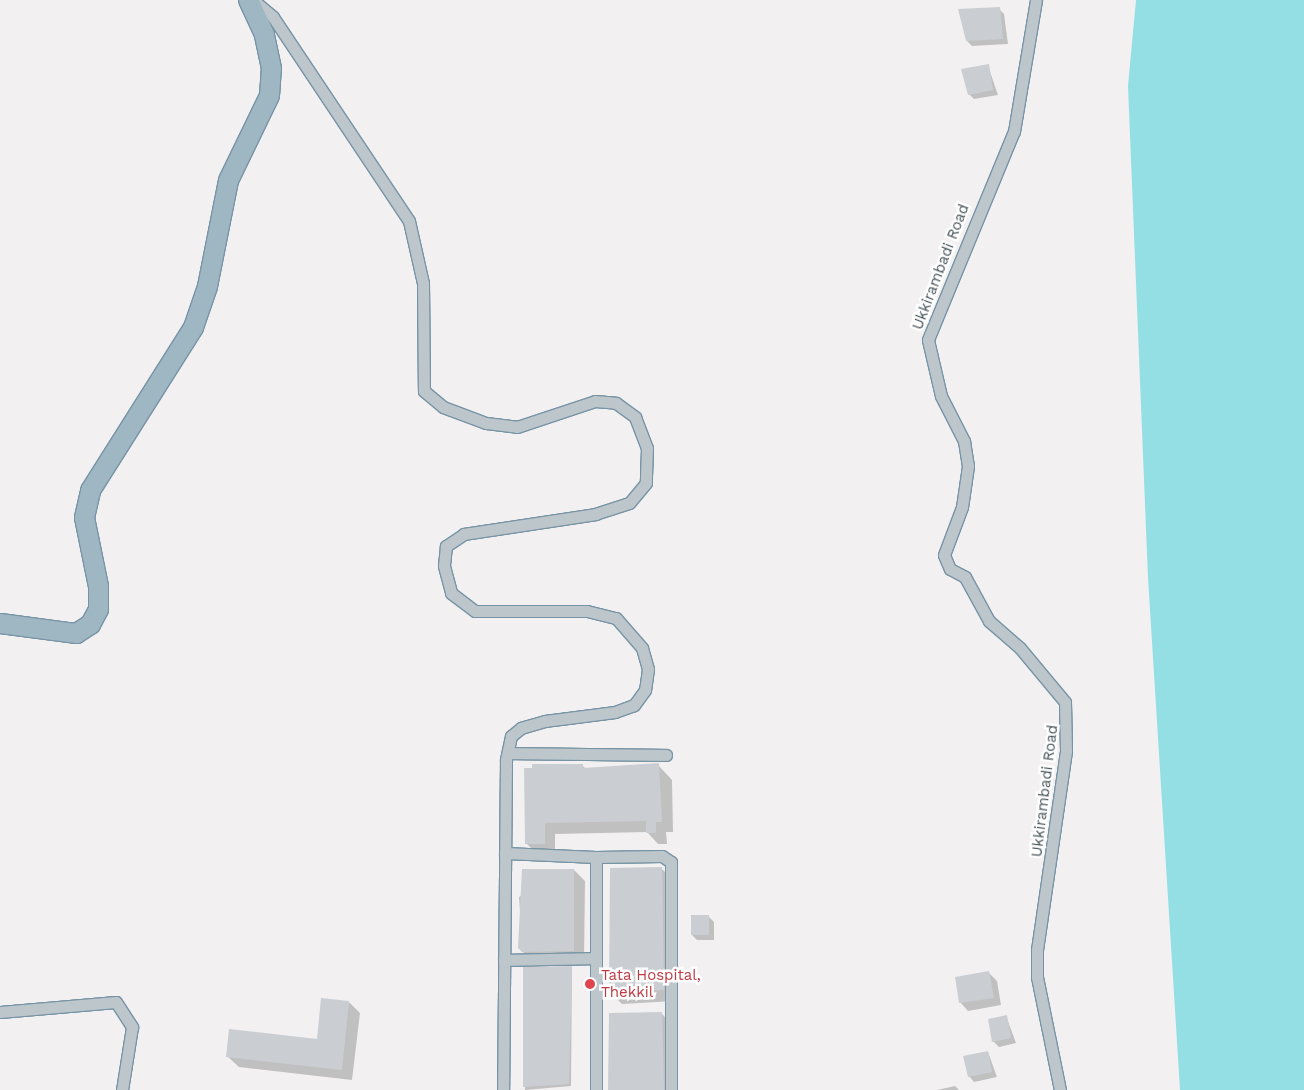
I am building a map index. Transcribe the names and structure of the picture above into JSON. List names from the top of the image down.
{
  "streets": {
    "street": ["Ukkirambadi Road"]
  },
  "places": ["Tata Hospital, Thekkil"]
}
